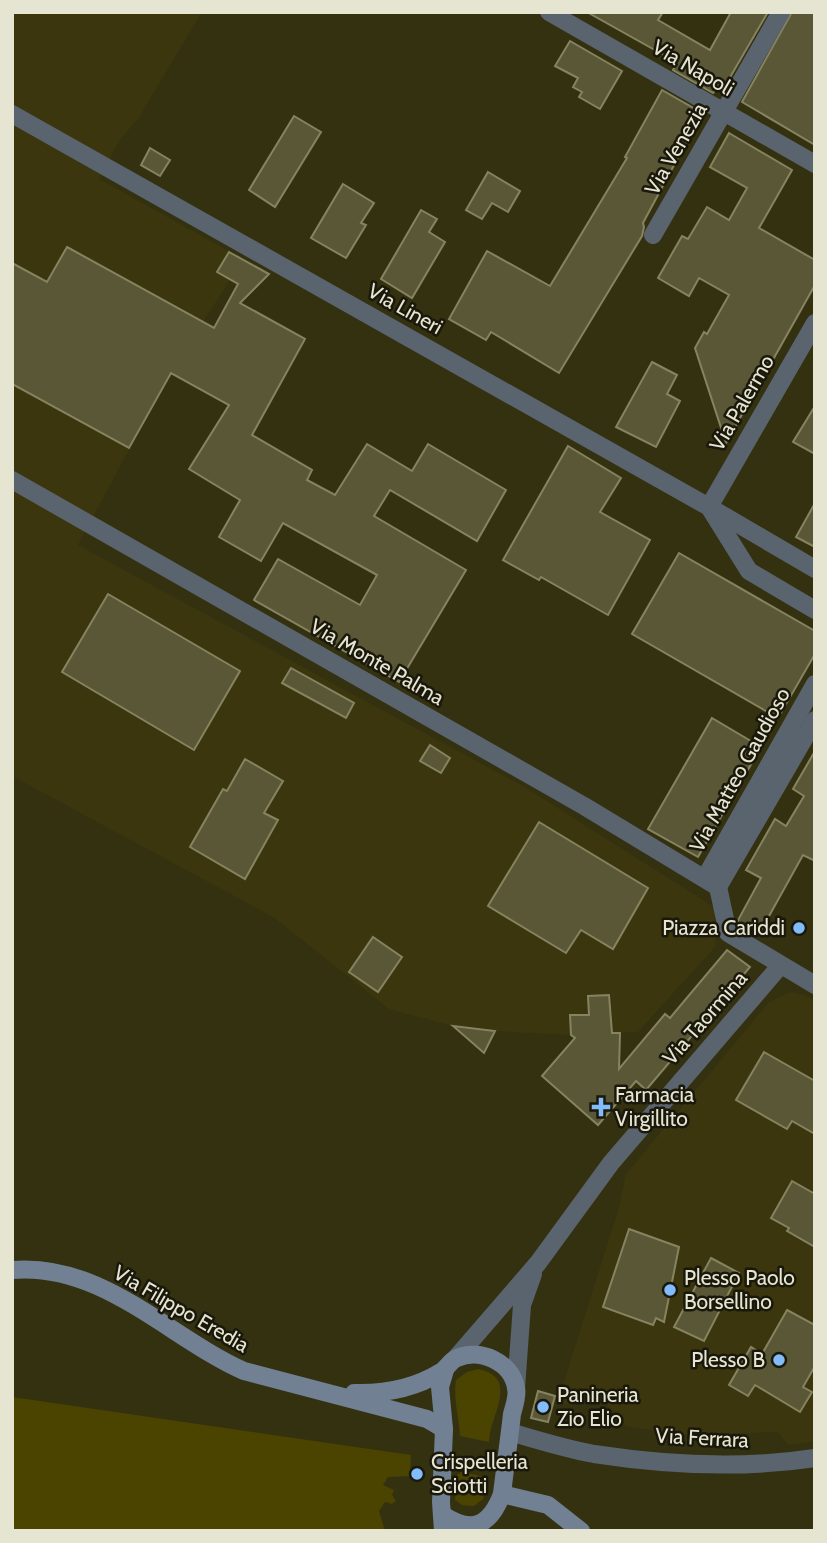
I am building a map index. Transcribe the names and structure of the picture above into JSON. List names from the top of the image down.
{
  "streets": {
    "main road": ["Via Filippo Eredia"],
    "street": [
      "Via Napoli",
      "Via Venezia",
      "Via Lineri",
      "Via Palermo",
      "Via Monte Palma",
      "Via Matteo Gaudioso",
      "Via Taormina",
      "Via Ferrara"
    ]
  },
  "crossings": [
    ["Via Napoli", "Via Venezia"],
    ["Via Lineri", "Via Palermo"],
    ["Via Monte Palma", "Via Matteo Gaudioso"]
  ],
  "places": {
    "other": [
      "Piazza Cariddi",
      "Plesso Paolo Borsellino",
      "Plesso B",
      "Panineria Zio Elio",
      "Crispelleria Sciotti"
    ],
    "health": ["Farmacia Virgillito"]
  }
}
